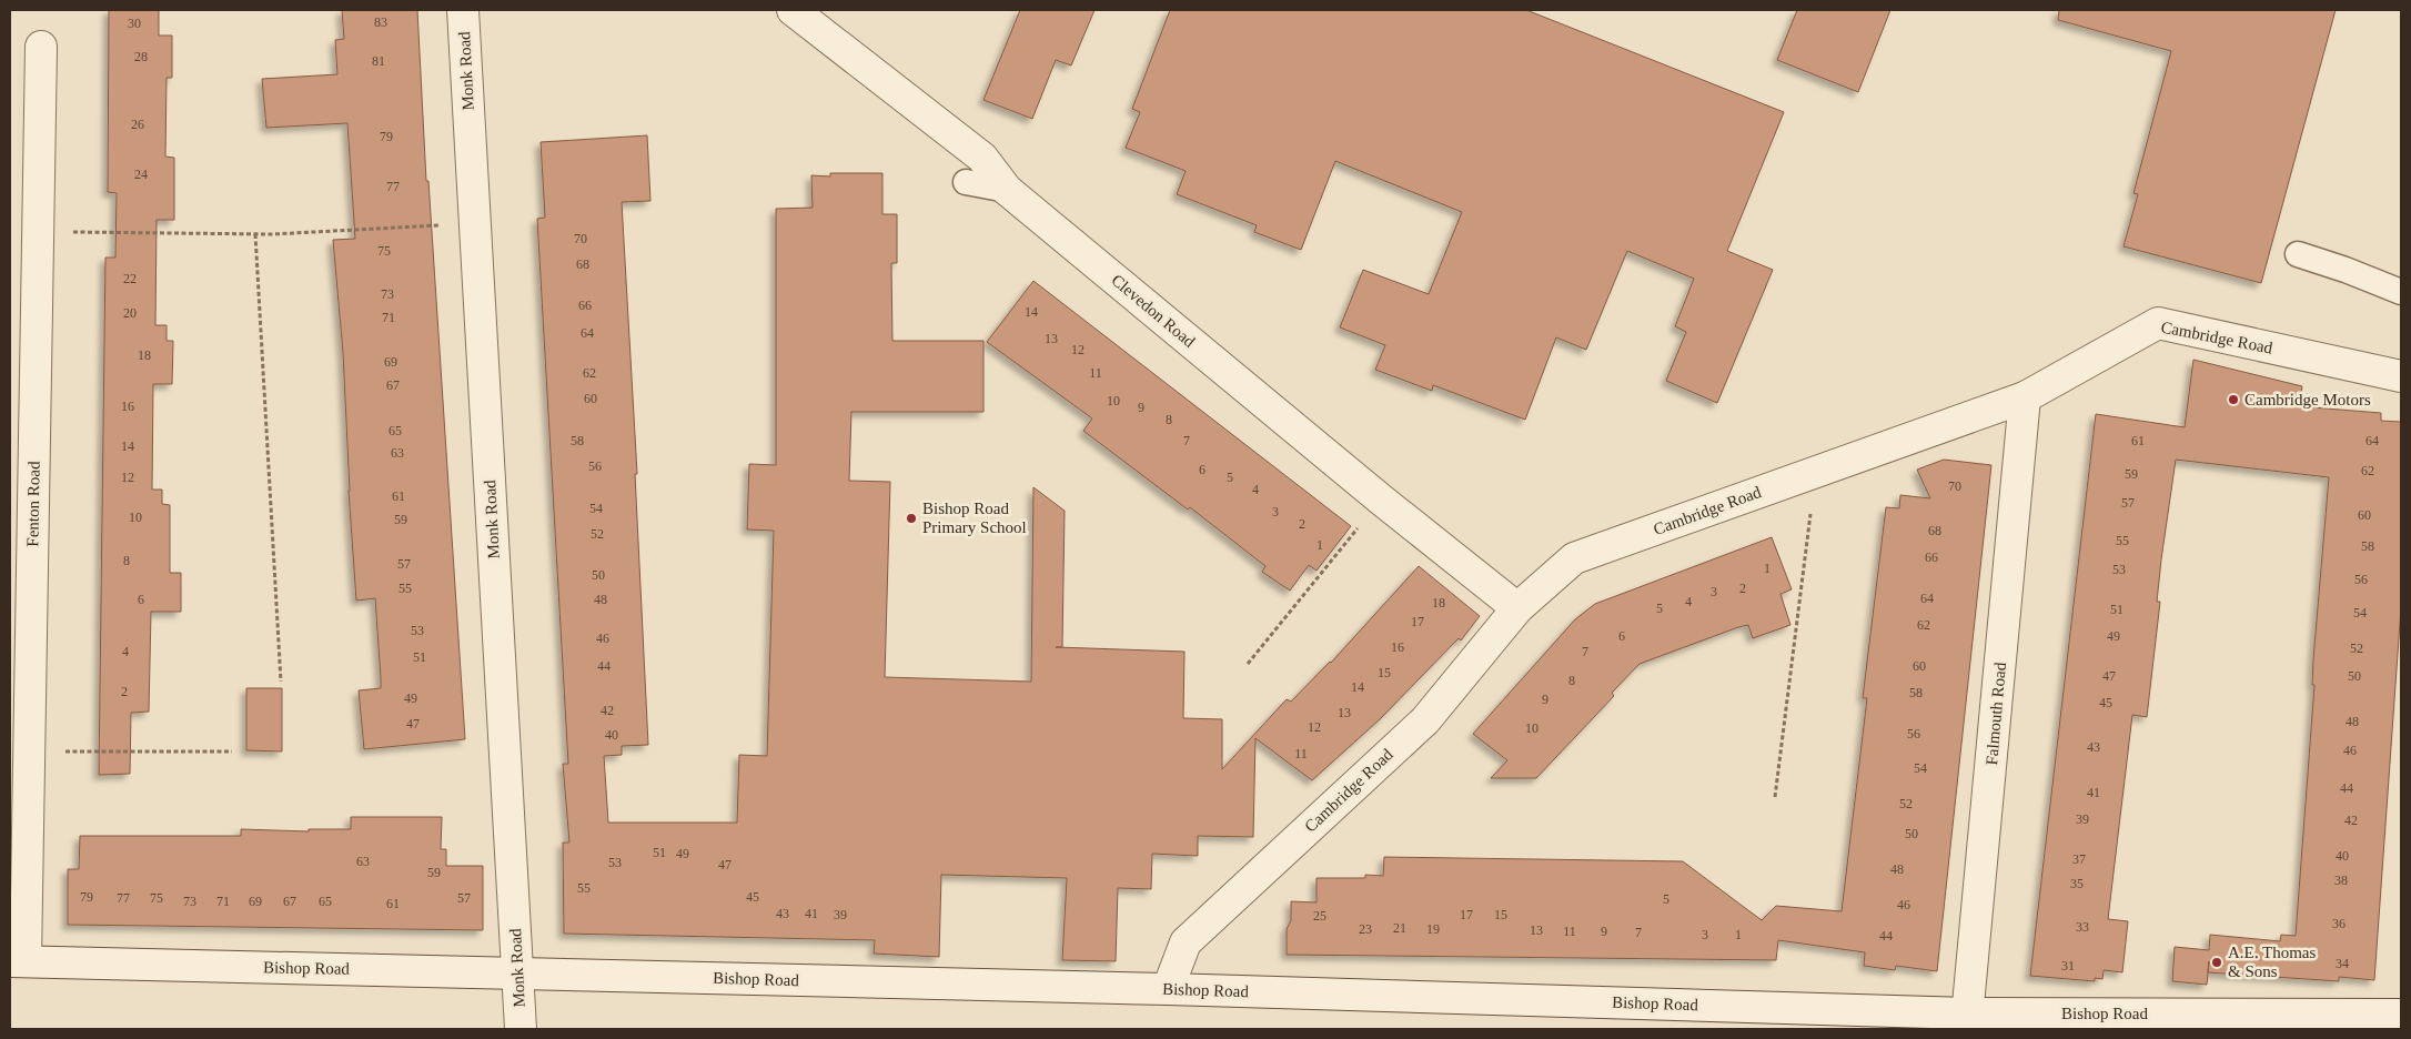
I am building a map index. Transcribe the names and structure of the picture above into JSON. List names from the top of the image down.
{
  "streets": {
    "street": [
      "Monk Road",
      "Clevedon Road",
      "Cambridge Road",
      "Fenton Road",
      "Falmouth Road",
      "Bishop Road"
    ]
  },
  "crossings": [
    ["Monk Road", "Bishop Road"],
    ["Clevedon Road", "Cambridge Road"],
    ["Cambridge Road", "Falmouth Road"],
    ["Cambridge Road", "Bishop Road"],
    ["Fenton Road", "Bishop Road"],
    ["Falmouth Road", "Bishop Road"]
  ],
  "places": ["Cambridge Motors", "Bishop Road Primary School", "A.E. Thomas & Sons"],
  "house_numbers": [
    "83",
    "30",
    "28",
    "81",
    "26",
    "79",
    "24",
    "77",
    "70",
    "75",
    "68",
    "22",
    "73",
    "66",
    "14",
    "20",
    "71",
    "64",
    "13",
    "12",
    "18",
    "69",
    "62",
    "11",
    "67",
    "60",
    "10",
    "16",
    "9",
    "8",
    "65",
    "58",
    "7",
    "61",
    "64",
    "14",
    "63",
    "56",
    "6",
    "62",
    "59",
    "12",
    "5",
    "70",
    "4",
    "61",
    "57",
    "54",
    "3",
    "60",
    "10",
    "59",
    "2",
    "68",
    "52",
    "55",
    "1",
    "58",
    "66",
    "8",
    "57",
    "1",
    "53",
    "50",
    "56",
    "55",
    "2",
    "3",
    "64",
    "6",
    "48",
    "4",
    "18",
    "5",
    "51",
    "54",
    "17",
    "62",
    "53",
    "6",
    "49",
    "46",
    "16",
    "52",
    "4",
    "7",
    "51",
    "44",
    "60",
    "15",
    "47",
    "50",
    "8",
    "14",
    "2",
    "58",
    "49",
    "9",
    "45",
    "42",
    "13",
    "48",
    "47",
    "12",
    "10",
    "56",
    "40",
    "43",
    "46",
    "11",
    "54",
    "44",
    "41",
    "52",
    "39",
    "42",
    "50",
    "51",
    "49",
    "40",
    "37",
    "63",
    "53",
    "47",
    "48",
    "59",
    "38",
    "35",
    "55",
    "79",
    "45",
    "77",
    "75",
    "57",
    "5",
    "73",
    "71",
    "69",
    "67",
    "65",
    "61",
    "46",
    "43",
    "41",
    "39",
    "17",
    "15",
    "25",
    "36",
    "33",
    "21",
    "23",
    "19",
    "13",
    "11",
    "9",
    "7",
    "3",
    "1",
    "44",
    "34",
    "31"
  ]
}
